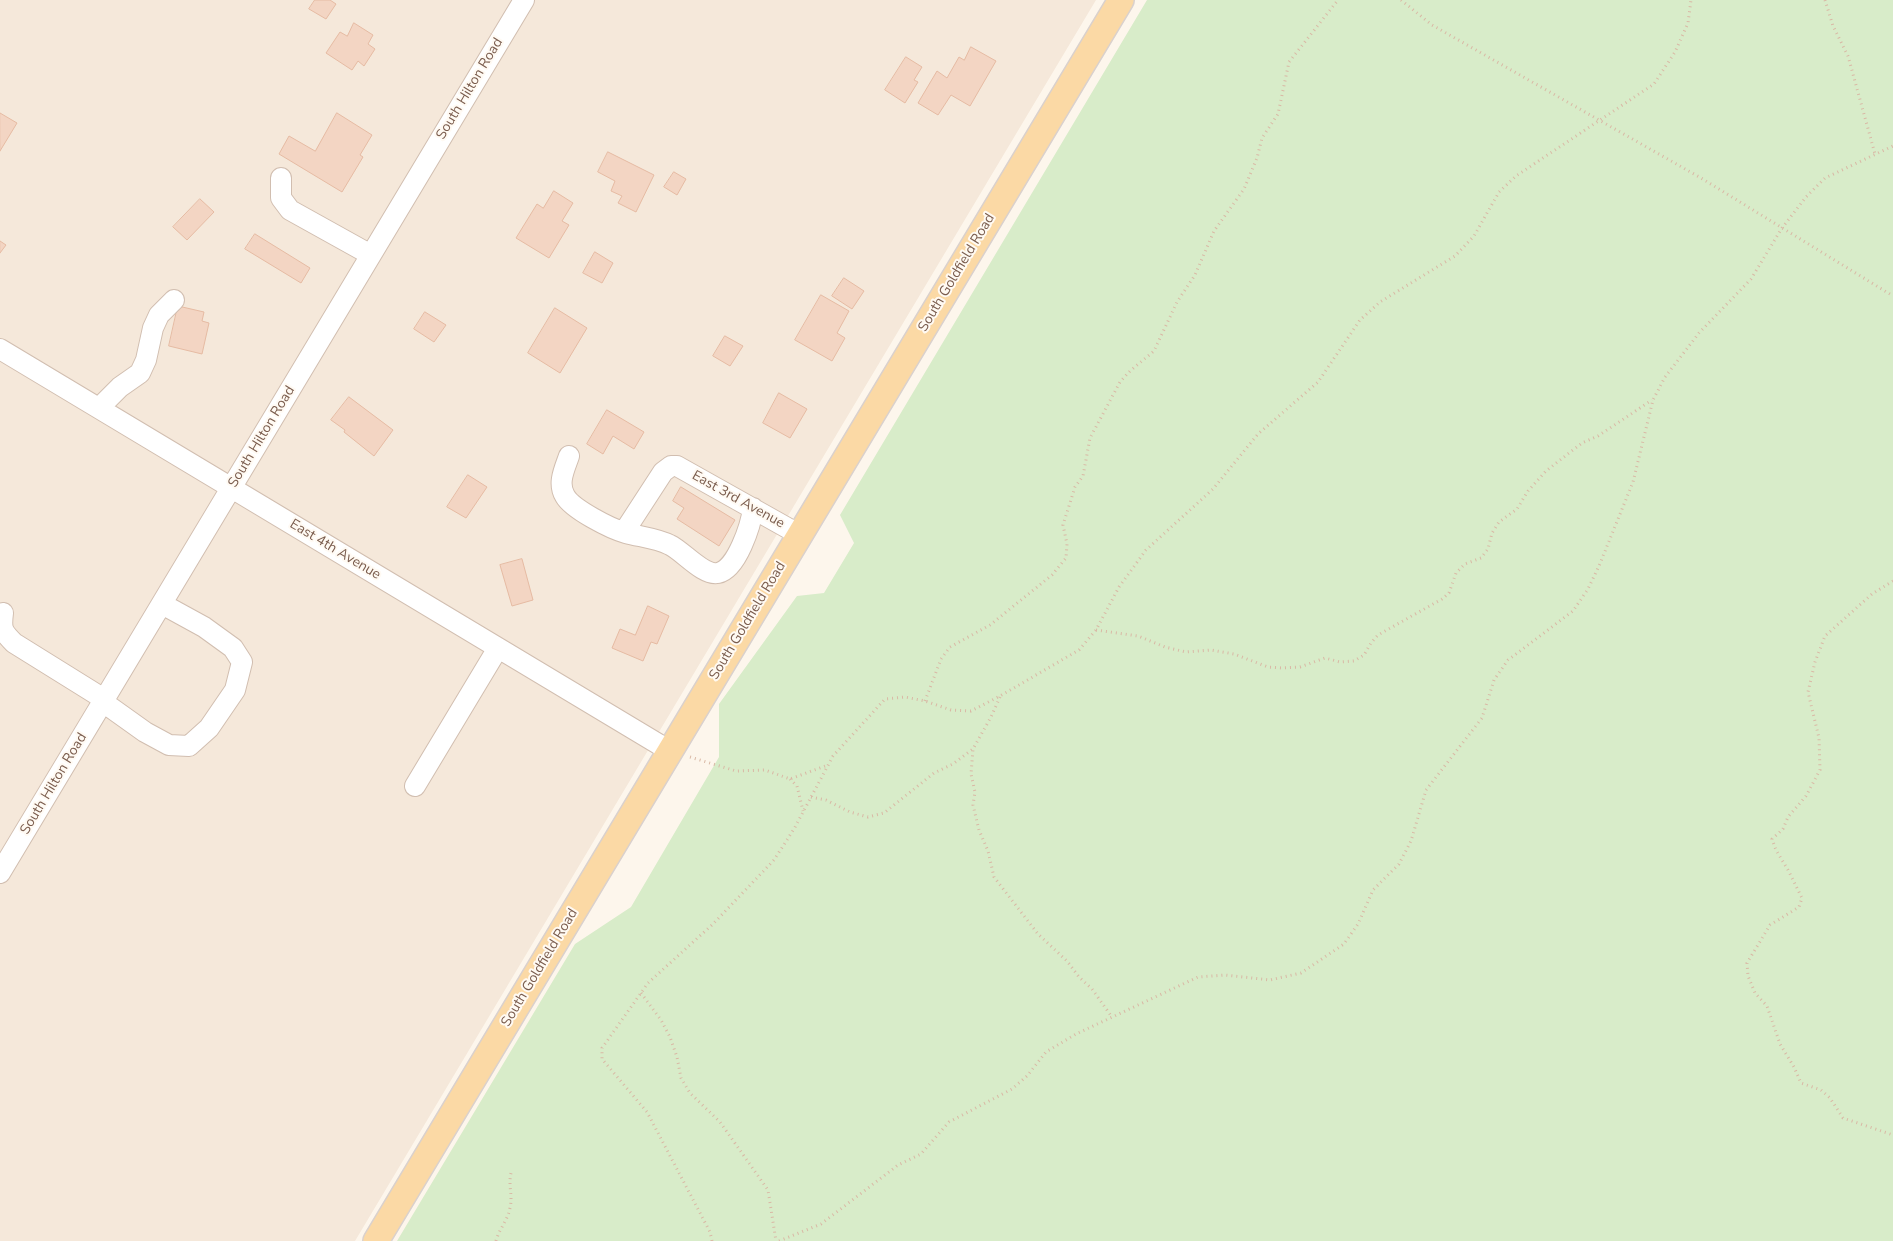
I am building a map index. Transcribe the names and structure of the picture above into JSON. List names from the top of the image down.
{
  "streets": {
    "main road": ["South Goldfield Road"],
    "street": ["South Hilton Road", "East 3rd Avenue", "East 4th Avenue"]
  },
  "crossings": [
    ["South Hilton Road", "East 4th Avenue"],
    ["South Goldfield Road", "East 3rd Avenue"],
    ["South Goldfield Road", "East 4th Avenue"]
  ]
}
